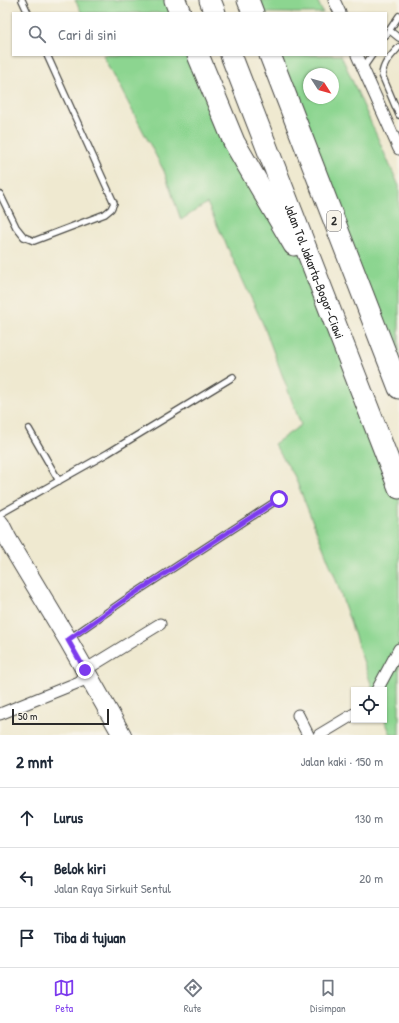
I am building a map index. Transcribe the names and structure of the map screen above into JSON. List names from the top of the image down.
{
  "streets": {
    "highway": ["2", "Jalan Tol Jakarta–Bogor–Ciawi"]
  },
  "scale_bar": "50 m",
  "north": "bottom right",
  "page": {
    "search": "Cari di sini",
    "scale": "50 m",
    "heading": ["2 mnt", "Jalan kaki · 150 m"],
    "list": [
      ["Lurus", "130 m"],
      ["Belok kiri", "Jalan Raya Sirkuit Sentul", "20 m"],
      "Tiba di tujuan"
    ],
    "nav": ["Peta", "Rute", "Disimpan"]
  }
}
